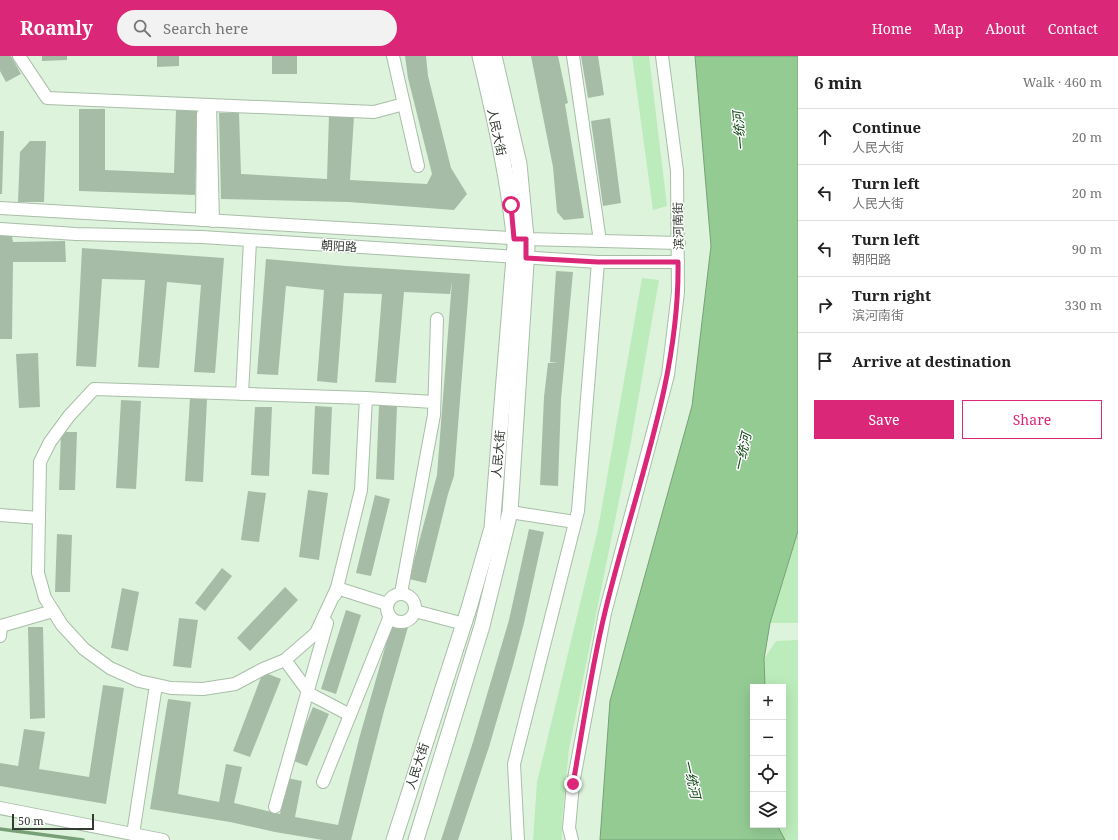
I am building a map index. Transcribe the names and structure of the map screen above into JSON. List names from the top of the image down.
{
  "streets": {
    "street": ["人民大街", "滨河南街", "朝阳路"]
  },
  "crossings": [
    ["人民大街", "朝阳路"],
    ["滨河南街", "朝阳路"]
  ],
  "water": ["一统河"],
  "scale_bar": "50 m",
  "page": {
    "header": "Roamly",
    "search": "Search here",
    "nav": [
      "Home",
      "Map",
      "About",
      "Contact"
    ],
    "heading": ["6 min", "Walk · 460 m"],
    "list": [
      ["Continue", "人民大街", "20 m"],
      ["Turn left", "人民大街", "20 m"],
      ["Turn left", "朝阳路", "90 m"],
      ["Turn right", "滨河南街", "330 m"],
      "Arrive at destination"
    ],
    "buttons": ["Save", "Share"],
    "map_buttons": ["+", "−"],
    "scale": "50 m"
  }
}
